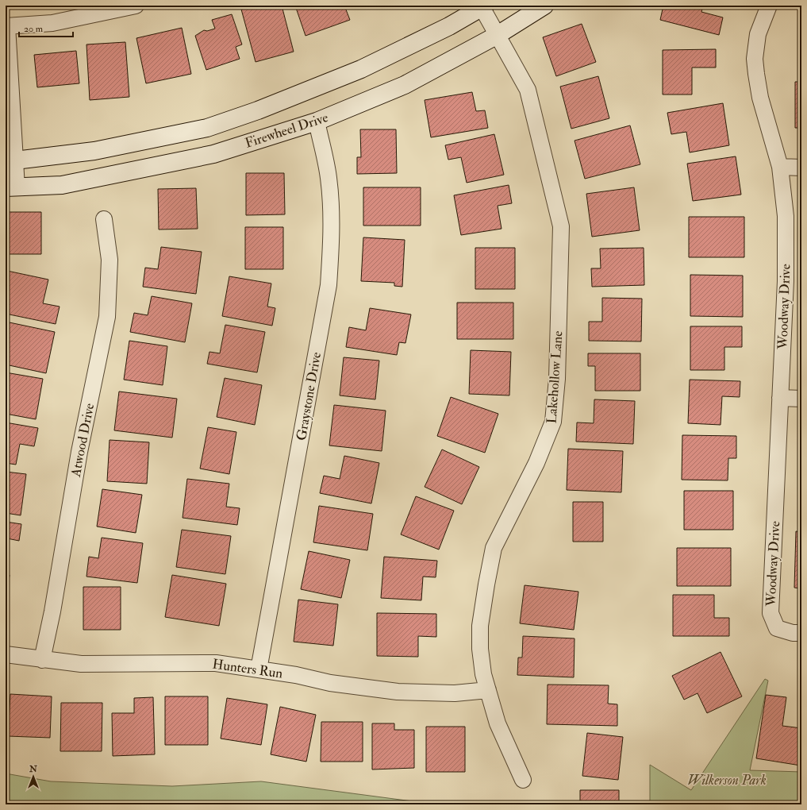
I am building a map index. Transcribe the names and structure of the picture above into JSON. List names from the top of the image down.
{
  "streets": {
    "street": [
      "Firewheel Drive",
      "Woodway Drive",
      "Lakehollow Lane",
      "Graystone Drive",
      "Atwood Drive",
      "Hunters Run"
    ]
  },
  "crossings": [
    ["Firewheel Drive", "Lakehollow Lane"],
    ["Firewheel Drive", "Graystone Drive"],
    ["Lakehollow Lane", "Hunters Run"],
    ["Graystone Drive", "Hunters Run"],
    ["Atwood Drive", "Hunters Run"]
  ],
  "parks": ["Wilkerson Park"],
  "scale_bar": "20 m",
  "north": "top"
}
